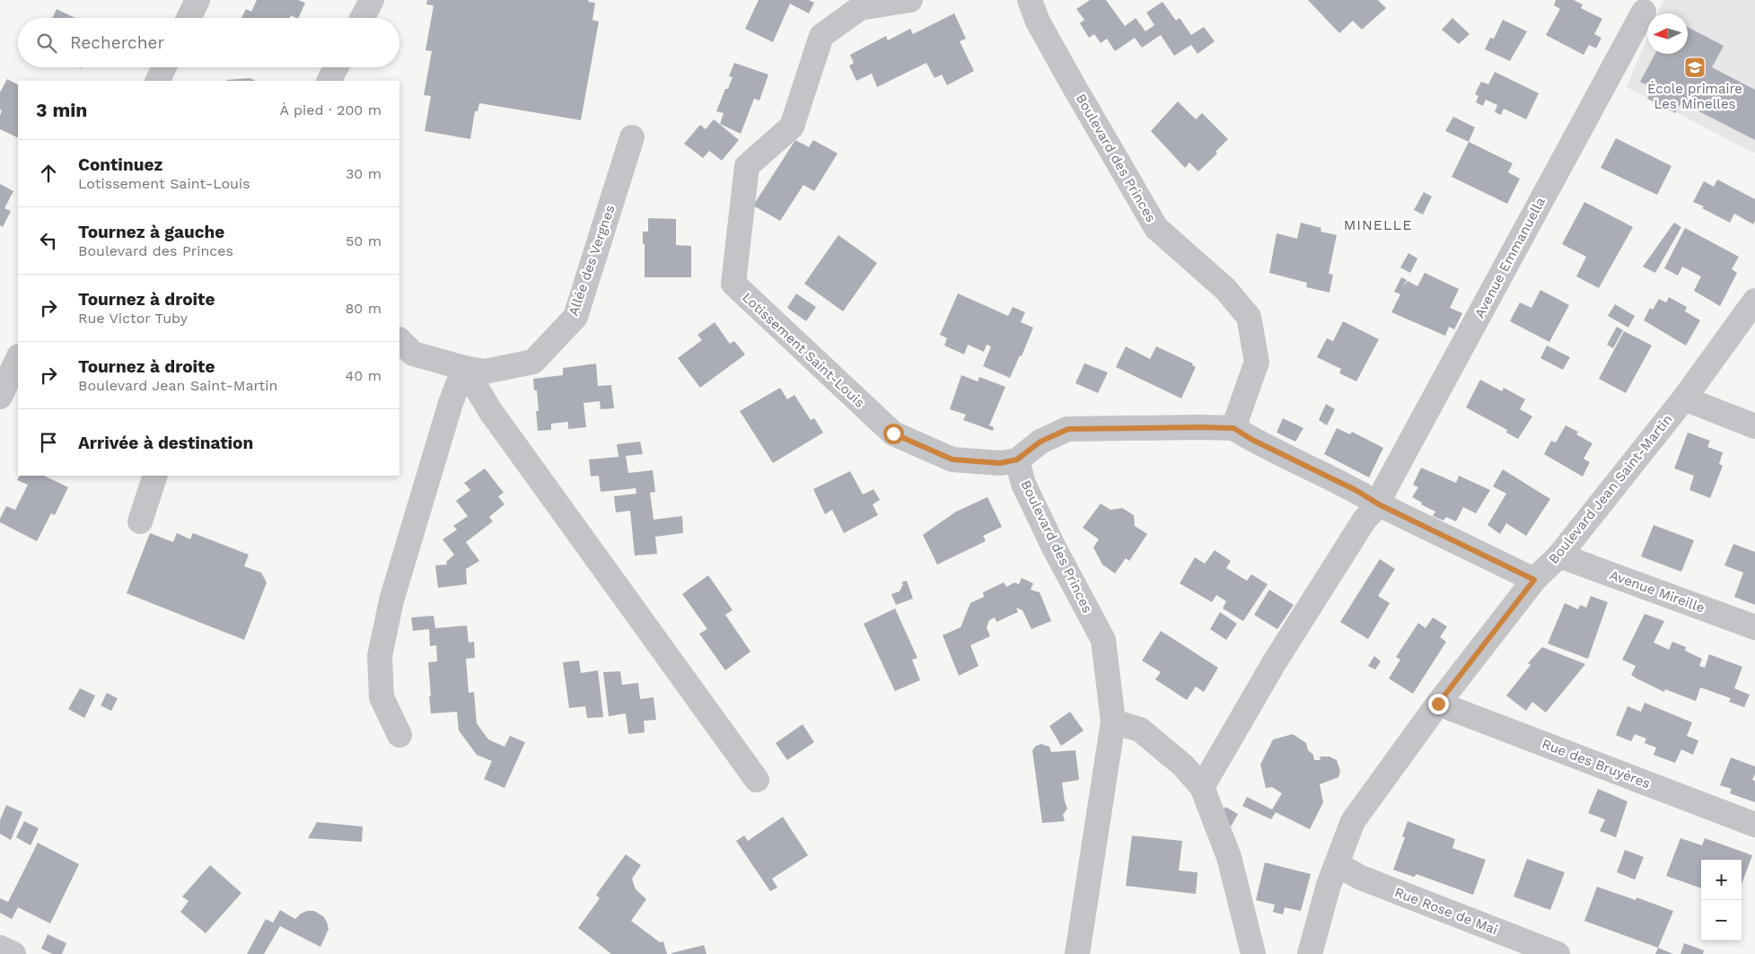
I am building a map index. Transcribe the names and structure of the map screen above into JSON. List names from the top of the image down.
{
  "streets": {
    "street": [
      "Boulevard des Princes",
      "Avenue Emmanuella",
      "Allée des Vergnes",
      "Lotissement Saint-Louis",
      "Boulevard Jean Saint-Martin",
      "Avenue Mireille",
      "Rue des Bruyères",
      "Rue Rose de Mai"
    ]
  },
  "crossings": [
    ["Boulevard des Princes", "Lotissement Saint-Louis"],
    ["Boulevard Jean Saint-Martin", "Avenue Mireille"],
    ["Boulevard Jean Saint-Martin", "Rue des Bruyères"],
    ["Boulevard Jean Saint-Martin", "Rue Rose de Mai"]
  ],
  "districts": ["MINELLE"],
  "places": {
    "school or university": ["École primaire Les Minelles"]
  },
  "north": "left",
  "page": {
    "search": "Rechercher",
    "heading": ["3 min", "À pied · 200 m"],
    "list": [
      ["Continuez", "Lotissement Saint-Louis", "30 m"],
      ["Tournez à gauche", "Boulevard des Princes", "50 m"],
      ["Tournez à droite", "Rue Victor Tuby", "80 m"],
      ["Tournez à droite", "Boulevard Jean Saint-Martin", "40 m"],
      "Arrivée à destination"
    ],
    "map_buttons": ["+", "−"]
  }
}
